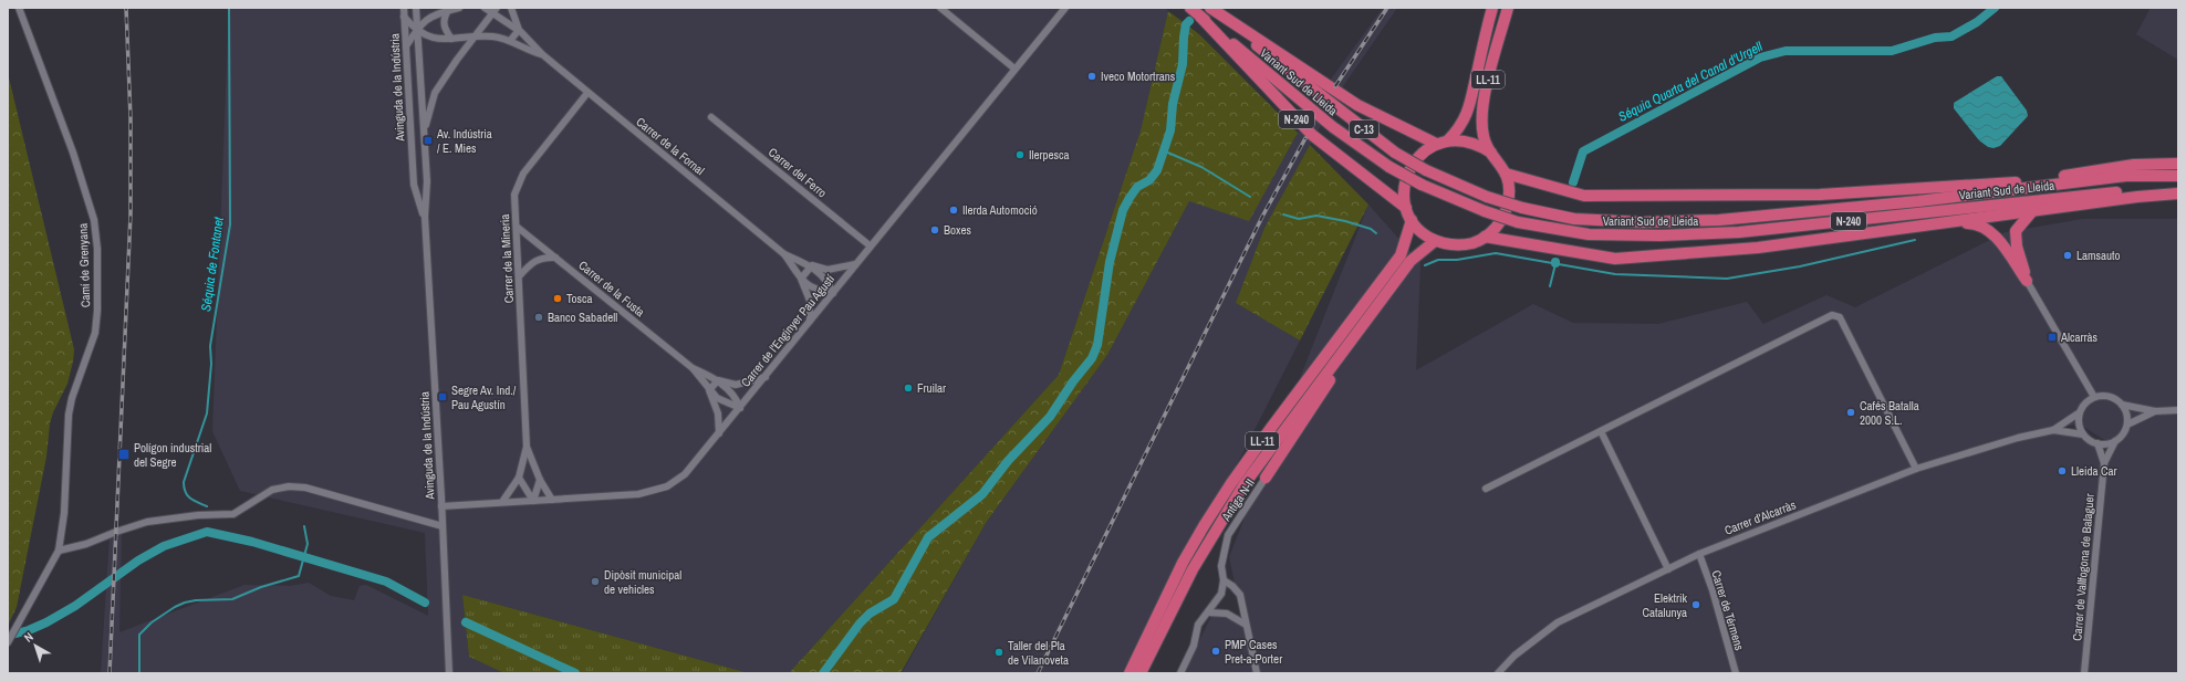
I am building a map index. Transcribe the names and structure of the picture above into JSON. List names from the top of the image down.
{
  "streets": {
    "highway": [
      "LL-11",
      "Variant Sud de Lleida",
      "N-240",
      "C-13"
    ],
    "street": [
      "Avinguda de la Indústria",
      "Carrer de la Fornal",
      "Carrer del Ferro",
      "Carrer de la Mineria",
      "Camí de Grenyana",
      "Carrer de la Fusta",
      "Carrer de l'Enginyer Pau Agustí",
      "Antiga N-II",
      "Carrer d'Alcarràs",
      "Carrer de Vallfogona de Balaguer",
      "Carrer de Térmens"
    ]
  },
  "crossings": [
    ["LL-11", "N-240"],
    ["Variant Sud de Lleida", "N-240"],
    ["Avinguda de la Indústria", "Carrer de la Fornal"],
    ["Avinguda de la Indústria", "Carrer de l'Enginyer Pau Agustí"],
    ["Carrer de la Fornal", "Carrer de la Mineria"],
    ["Carrer de la Fornal", "Carrer de l'Enginyer Pau Agustí"],
    ["Carrer del Ferro", "Carrer de l'Enginyer Pau Agustí"],
    ["Carrer de la Mineria", "Carrer de la Fusta"],
    ["Carrer de la Mineria", "Carrer de l'Enginyer Pau Agustí"],
    ["Carrer de la Fusta", "Carrer de l'Enginyer Pau Agustí"],
    ["Carrer d'Alcarràs", "Carrer de Térmens"]
  ],
  "water": ["Séquia Quarta del Canal d'Urgell", "Séquia de Fontanet"],
  "places": {
    "other": [
      "Iveco Motortrans",
      "Ilerpesca",
      "Ilerda Automoció",
      "Boxes",
      "Lamsauto",
      "Tosca",
      "Banco Sabadell",
      "Fruilar",
      "Cafés Batalla 2000 S.L.",
      "Lleida Car",
      "Dipòsit municipal de vehicles",
      "Elektrik Catalunya",
      "PMP Cases Pret-a-Porter",
      "Taller del Pla de Vilanoveta"
    ],
    "transit": [
      "Av. Indústria / E. Mies",
      "Alcarràs",
      "Segre Av. Ind./ Pau Agustín",
      "Polígon industrial del Segre"
    ]
  },
  "north": "top left"
}
